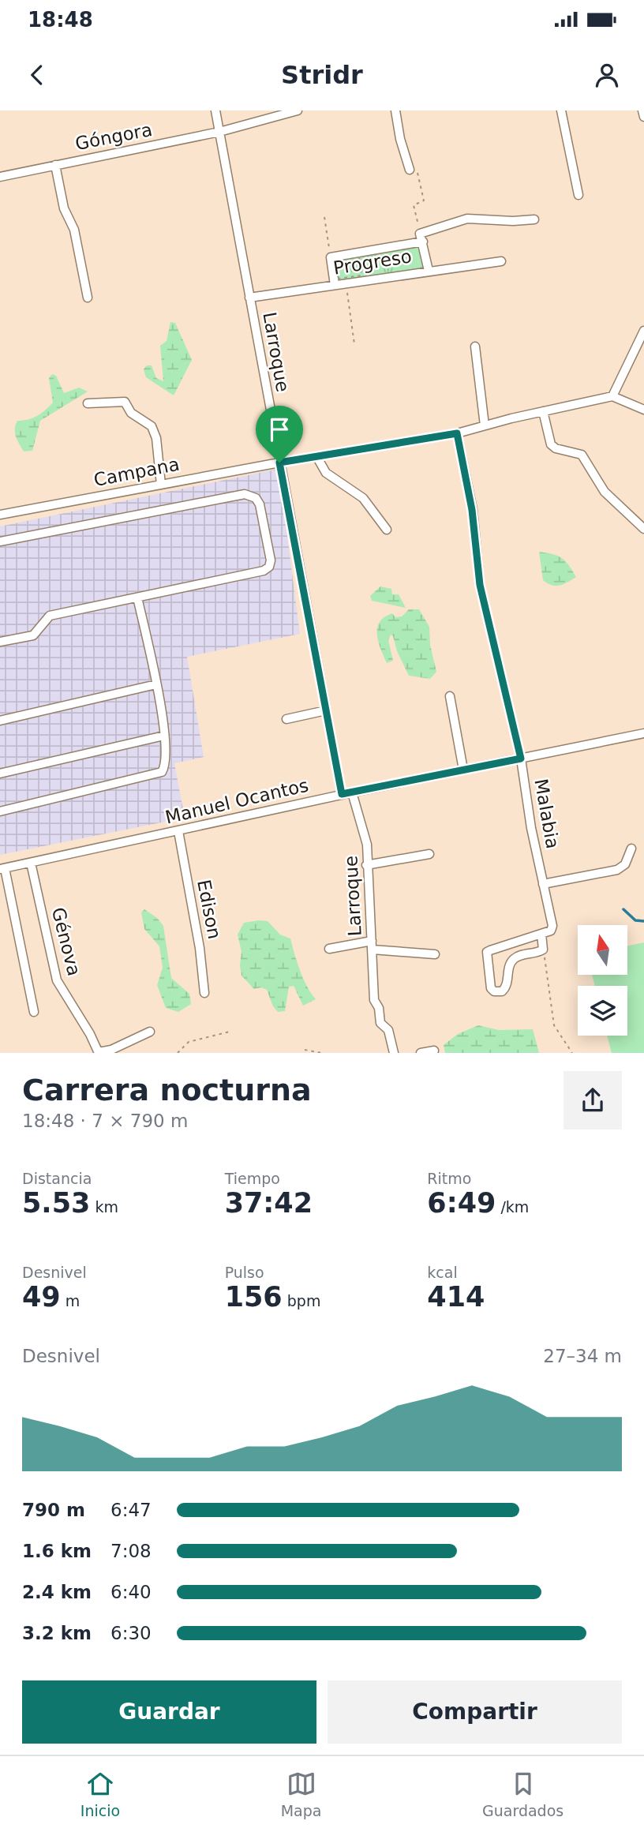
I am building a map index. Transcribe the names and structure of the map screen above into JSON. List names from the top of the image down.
{
  "streets": {
    "street": [
      "Góngora",
      "Progreso",
      "Larroque",
      "Campana",
      "Manuel Ocantos",
      "Malabia",
      "Edison",
      "Génova"
    ]
  },
  "crossings": [
    ["Góngora", "Larroque"],
    ["Progreso", "Larroque"],
    ["Larroque", "Campana"],
    ["Larroque", "Manuel Ocantos"],
    ["Campana", "Malabia"],
    ["Manuel Ocantos", "Malabia"],
    ["Manuel Ocantos", "Edison"],
    ["Manuel Ocantos", "Génova"]
  ],
  "north": "top",
  "page": {
    "status": "18:48",
    "header": "Stridr",
    "heading": ["Carrera nocturna", "18:48 · 7 × 790 m"],
    "stats": [
      ["Distancia", "5.53 km"],
      ["Tiempo", "37:42"],
      ["Ritmo", "6:49 /km"],
      ["Desnivel", "49 m"],
      ["Pulso", "156 bpm"],
      ["kcal", "414"]
    ],
    "chart": ["Desnivel", "27–34 m"],
    "list": [
      {
        "name": "790 m",
        "note": "6:47"
      },
      {
        "name": "1.6 km",
        "note": "7:08"
      },
      {
        "name": "2.4 km",
        "note": "6:40"
      },
      {
        "name": "3.2 km",
        "note": "6:30"
      }
    ],
    "buttons": ["Guardar", "Compartir"],
    "tabs": ["Inicio", "Mapa", "Guardados"]
  }
}
